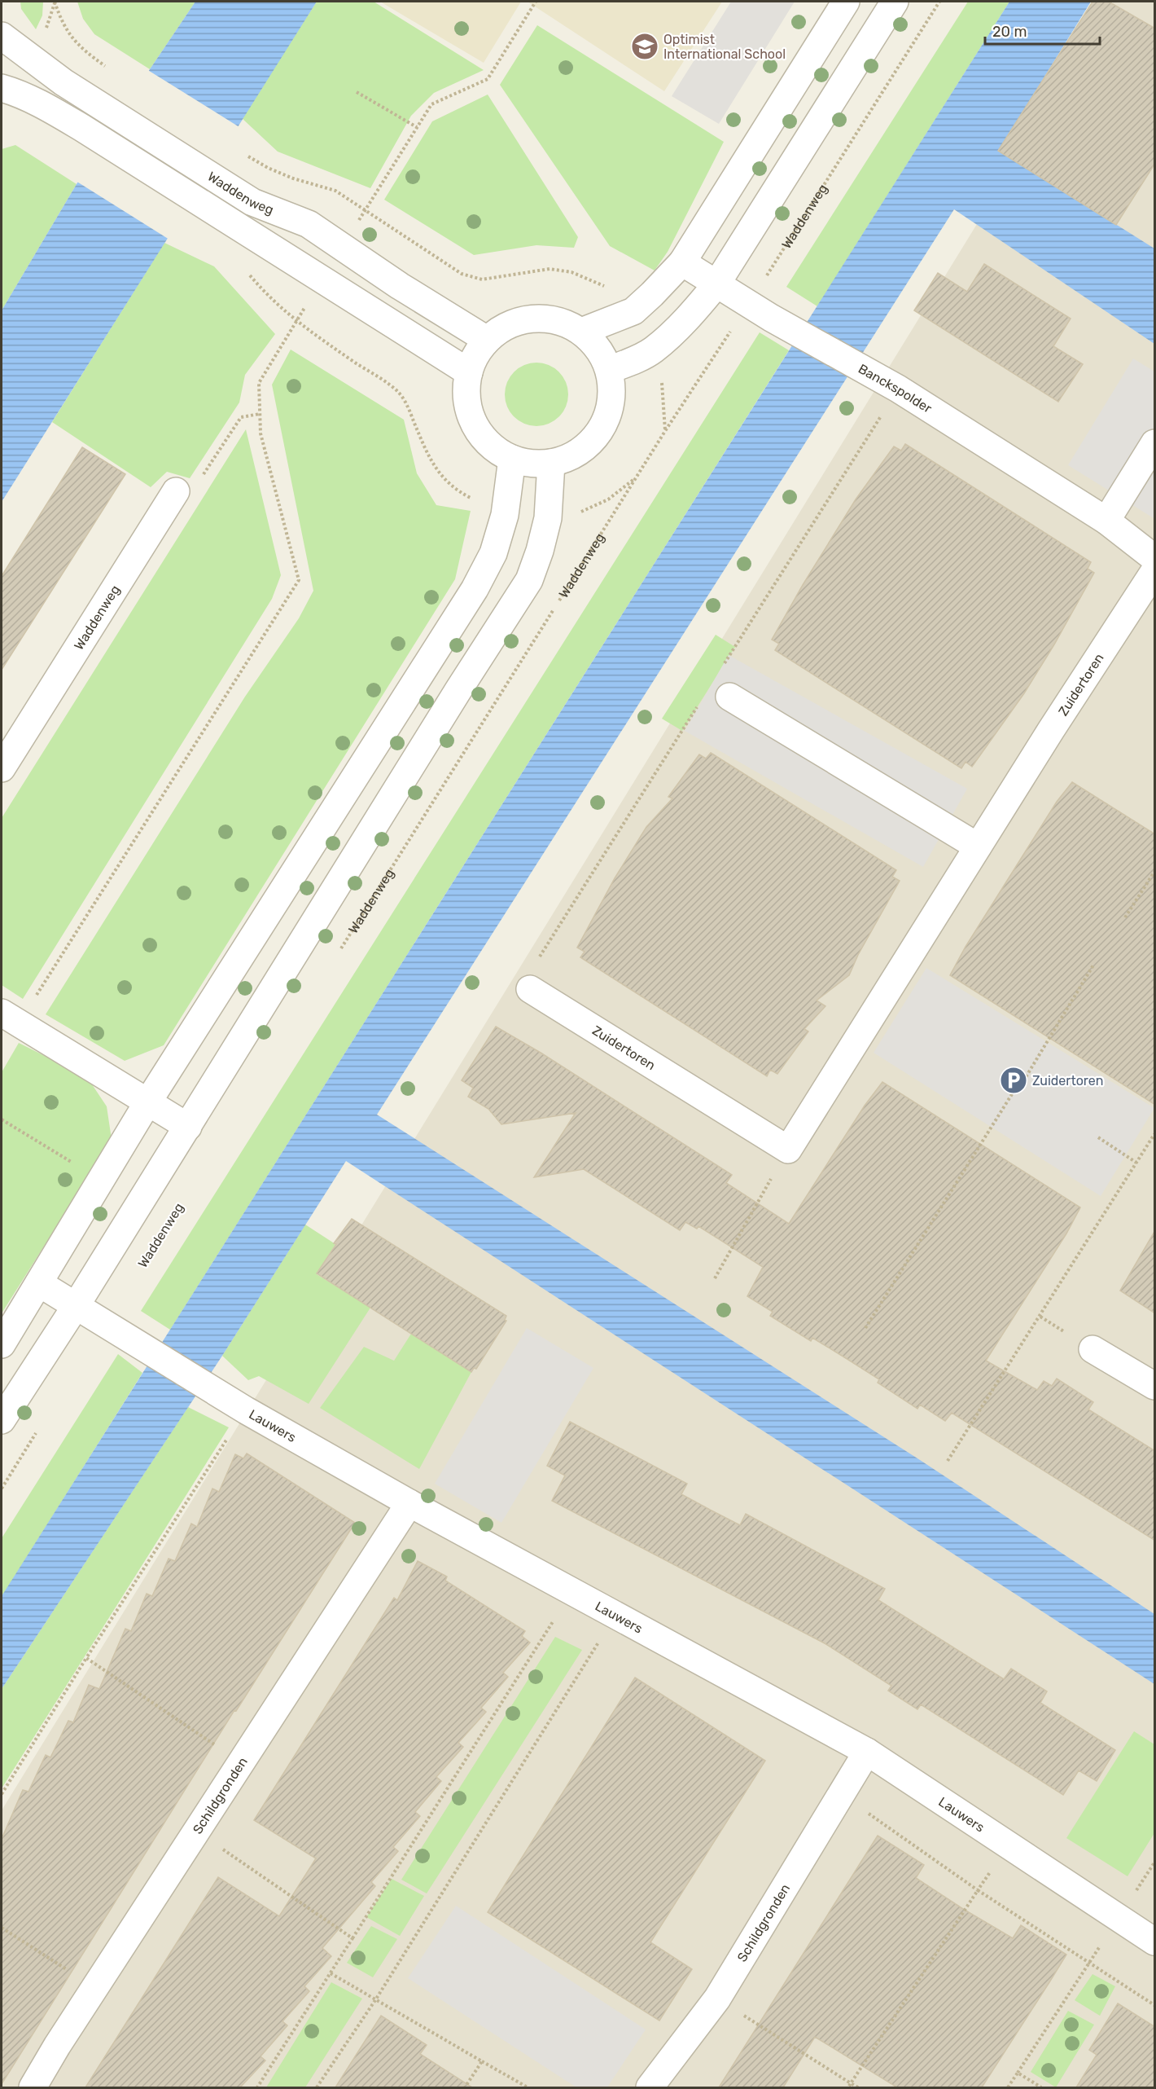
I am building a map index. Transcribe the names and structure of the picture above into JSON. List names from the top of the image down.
{
  "streets": {
    "street": [
      "Waddenweg",
      "Banckspolder",
      "Zuidertoren",
      "Lauwers",
      "Schildgronden"
    ]
  },
  "crossings": [
    ["Waddenweg", "Banckspolder"],
    ["Lauwers", "Schildgronden"]
  ],
  "places": {
    "school or university": ["Optimist International School"],
    "parking": ["Zuidertoren"]
  },
  "scale_bar": "20 m"
}
